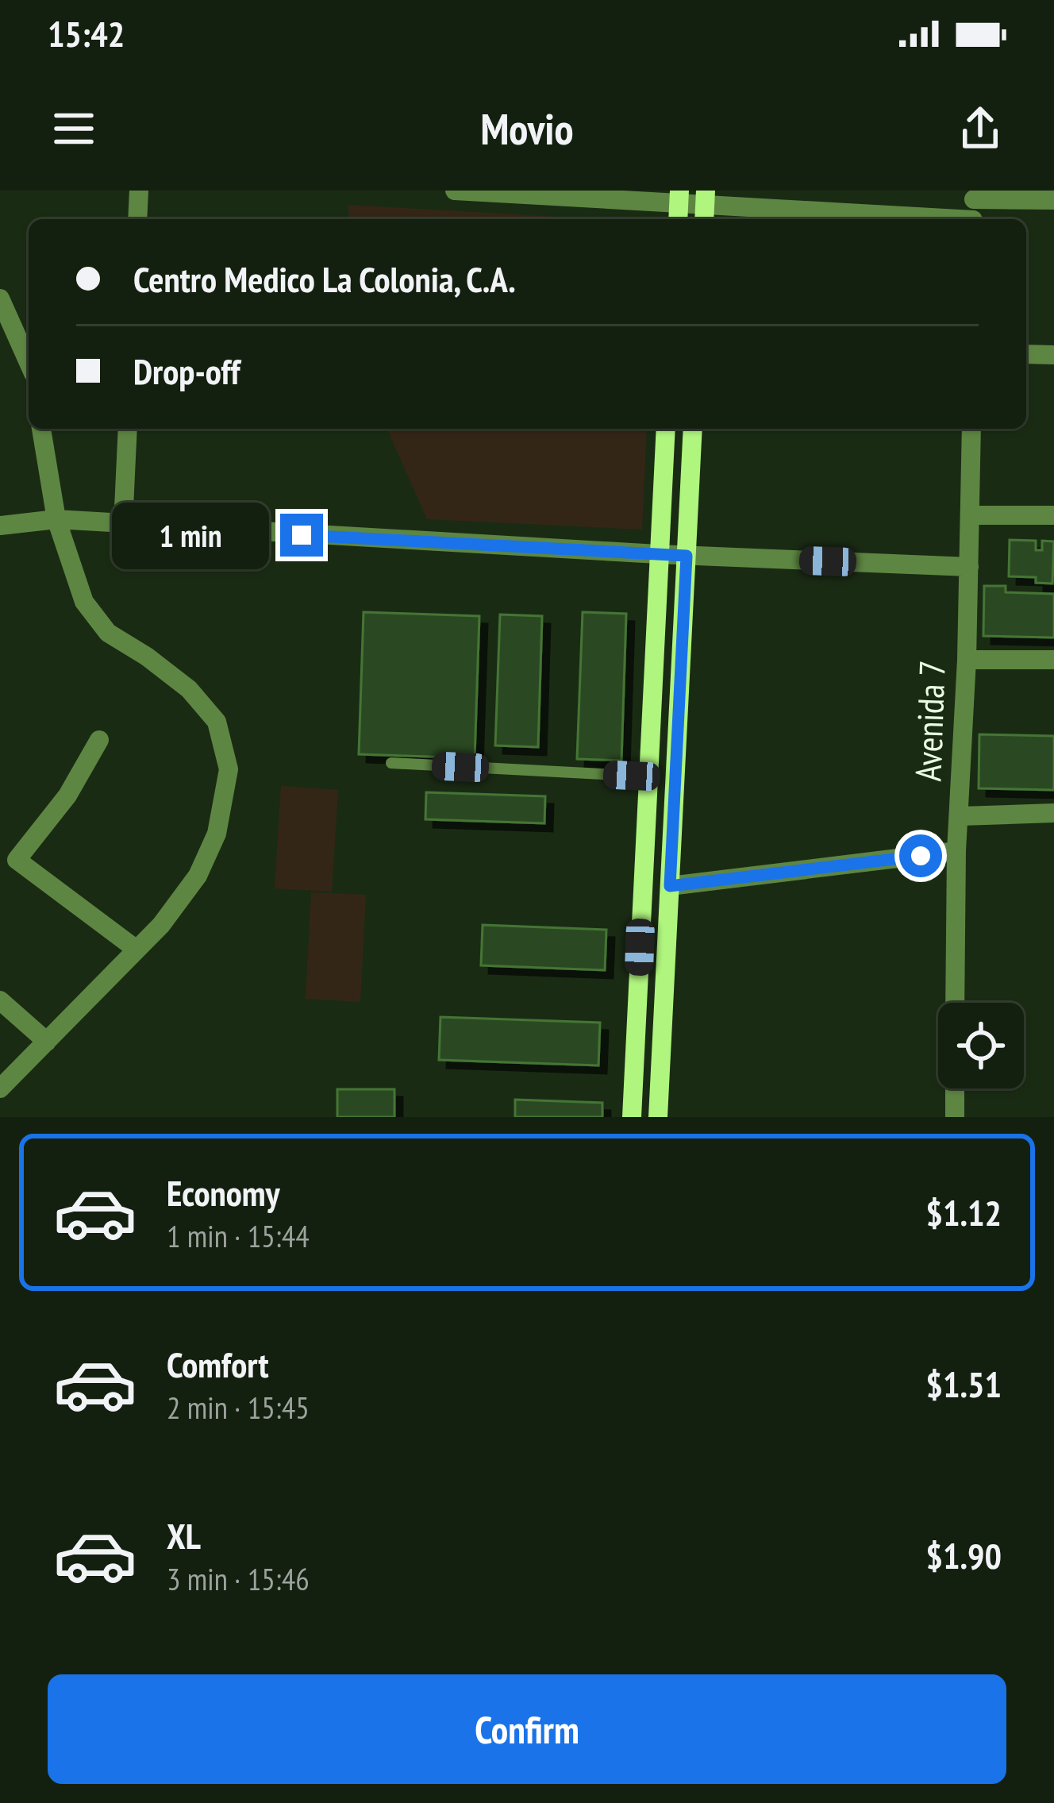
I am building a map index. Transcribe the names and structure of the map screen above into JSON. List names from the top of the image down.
{
  "streets": {
    "street": ["Avenida 7"]
  },
  "page": {
    "status": "15:42",
    "header": "Movio",
    "banner": ["Centro Medico La Colonia, C.A.", "Drop-off"],
    "bubble": "1 min",
    "list": [
      {
        "name": "Economy",
        "note": "1 min · 15:44",
        "value": "$1.12"
      },
      {
        "name": "Comfort",
        "note": "2 min · 15:45",
        "value": "$1.51"
      },
      {
        "name": "XL",
        "note": "3 min · 15:46",
        "value": "$1.90"
      }
    ],
    "buttons": "Confirm"
  }
}
